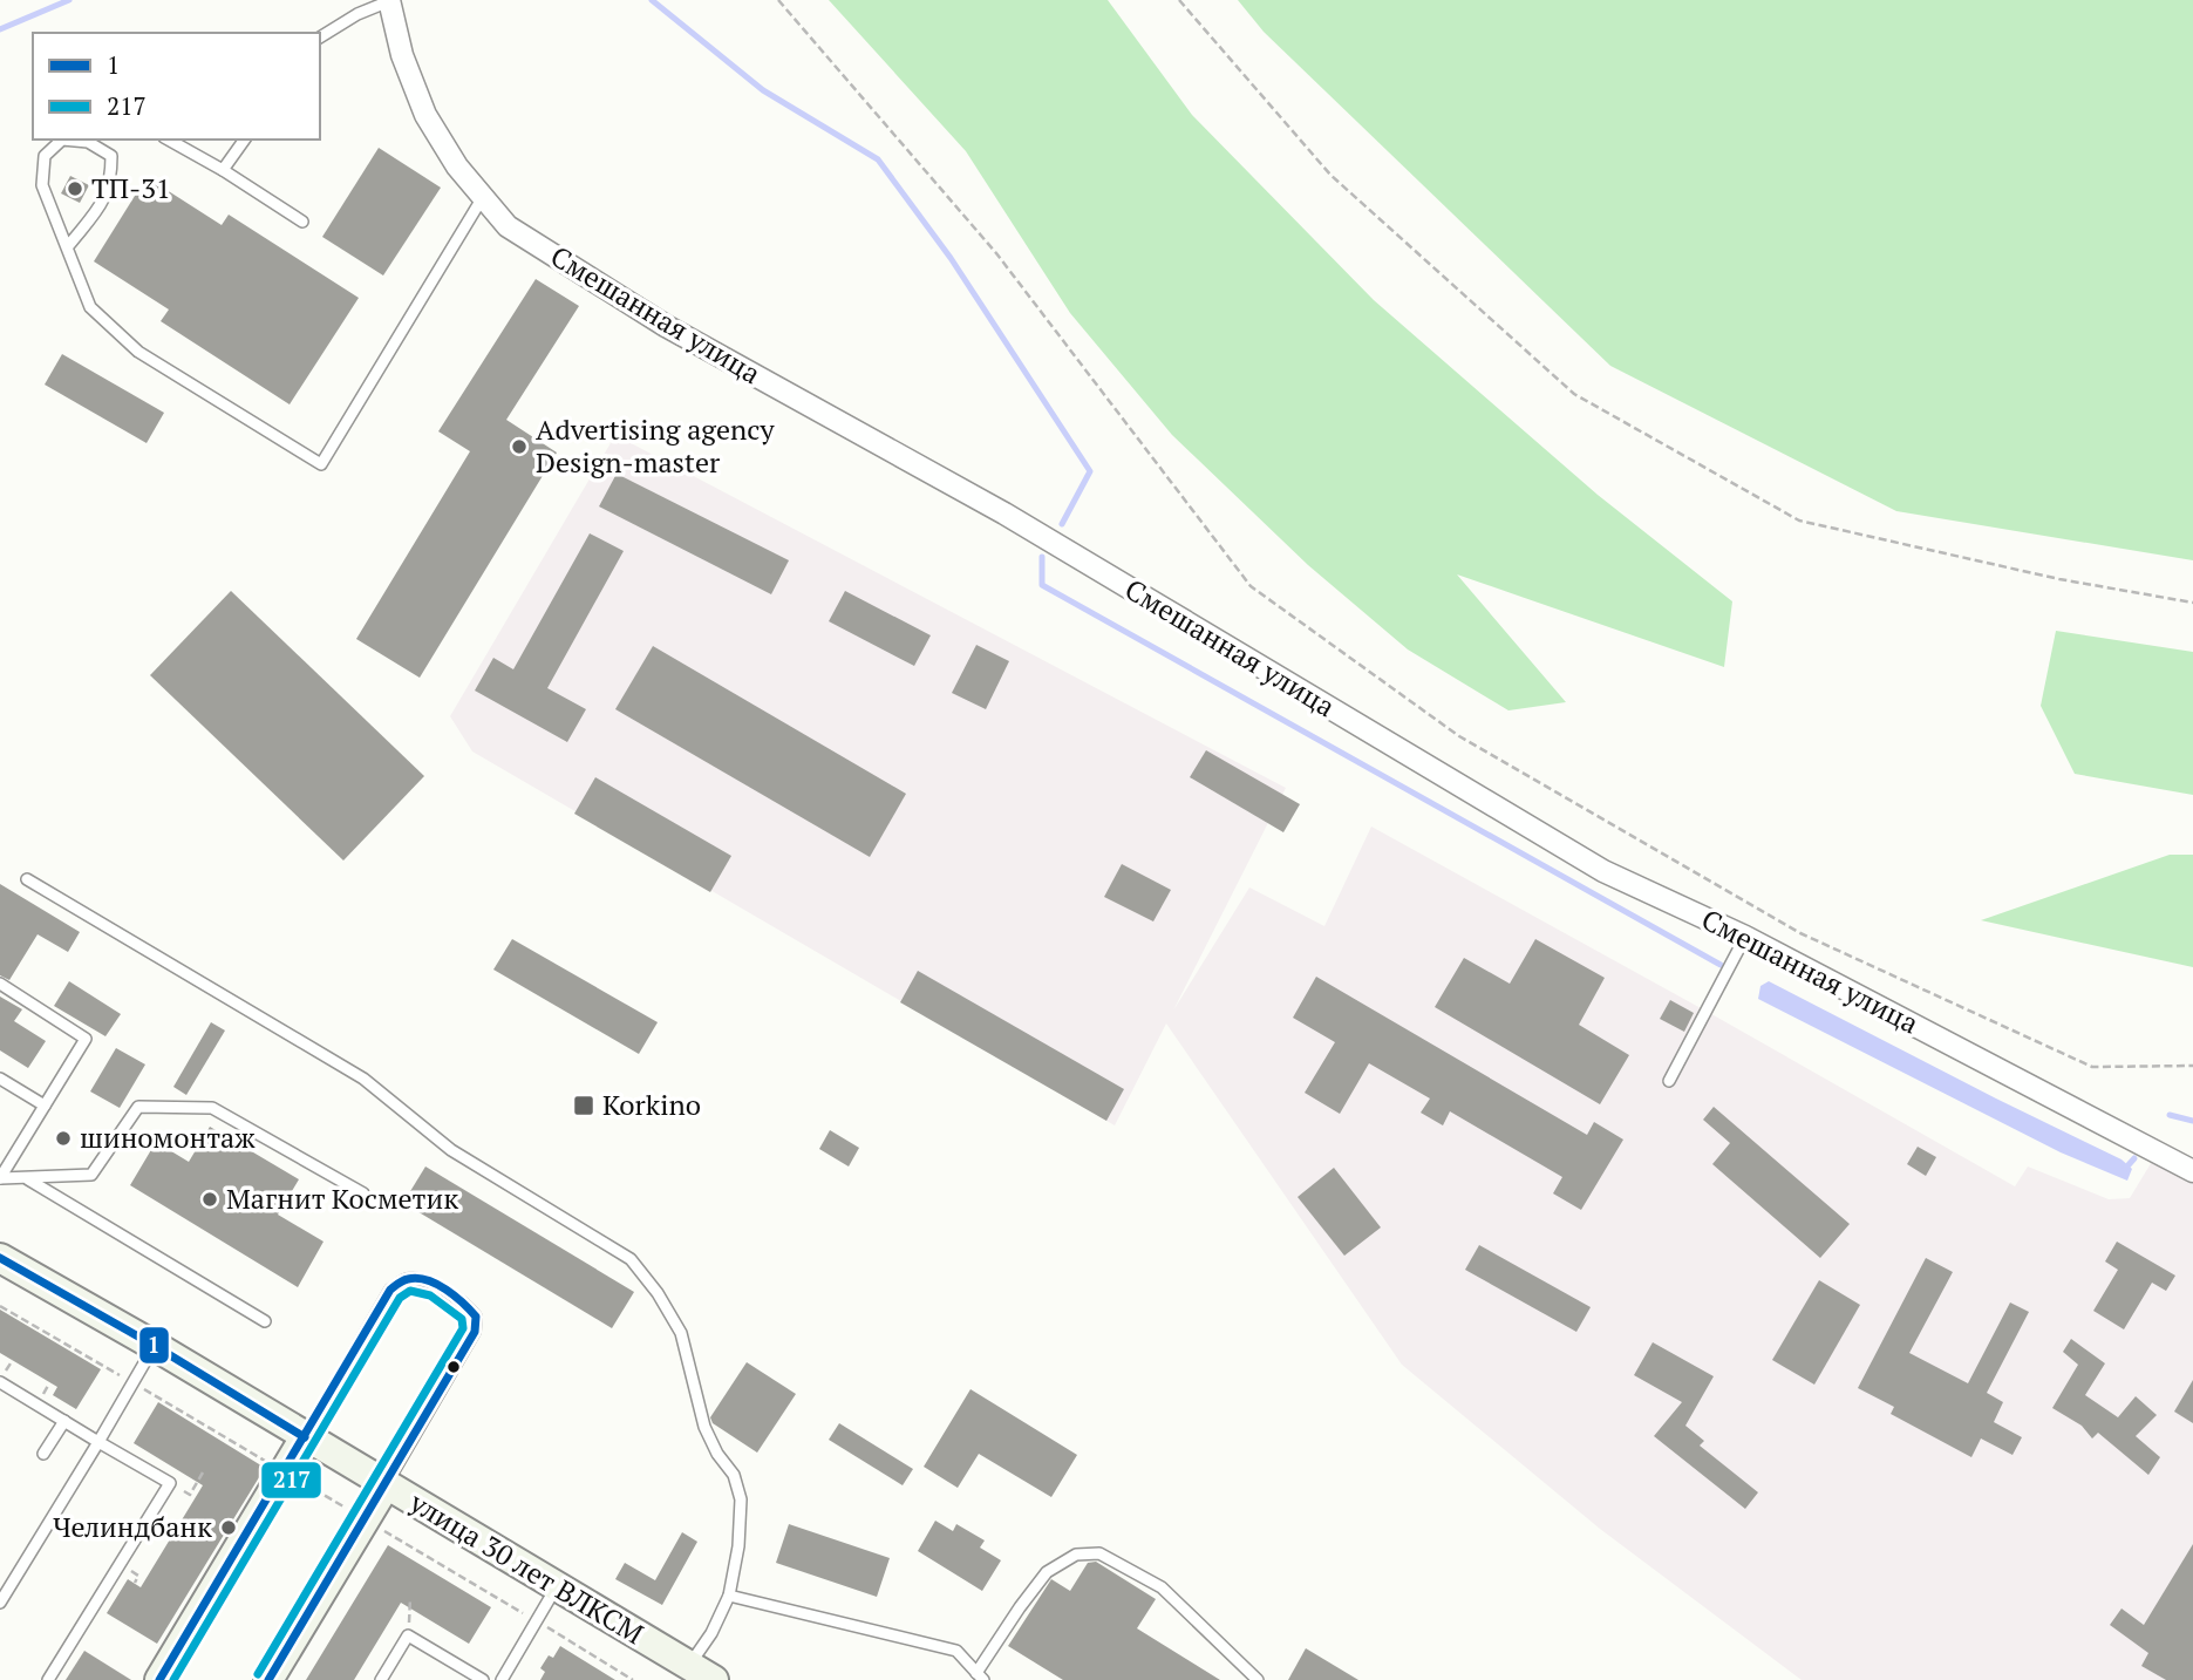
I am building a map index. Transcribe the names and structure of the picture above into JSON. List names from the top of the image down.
{
  "streets": {
    "main road": ["улица 30 лет ВЛКСМ"],
    "street": ["Смешанная улица"]
  },
  "places": {
    "other": [
      "ТП-31",
      "Advertising agency Design-master",
      "шиномонтаж",
      "Магнит Косметик",
      "Челиндбанк"
    ],
    "transit": ["Korkino"]
  },
  "lines": ["transit line 1", "transit line 217"],
  "legend": ["1", "217"]
}
